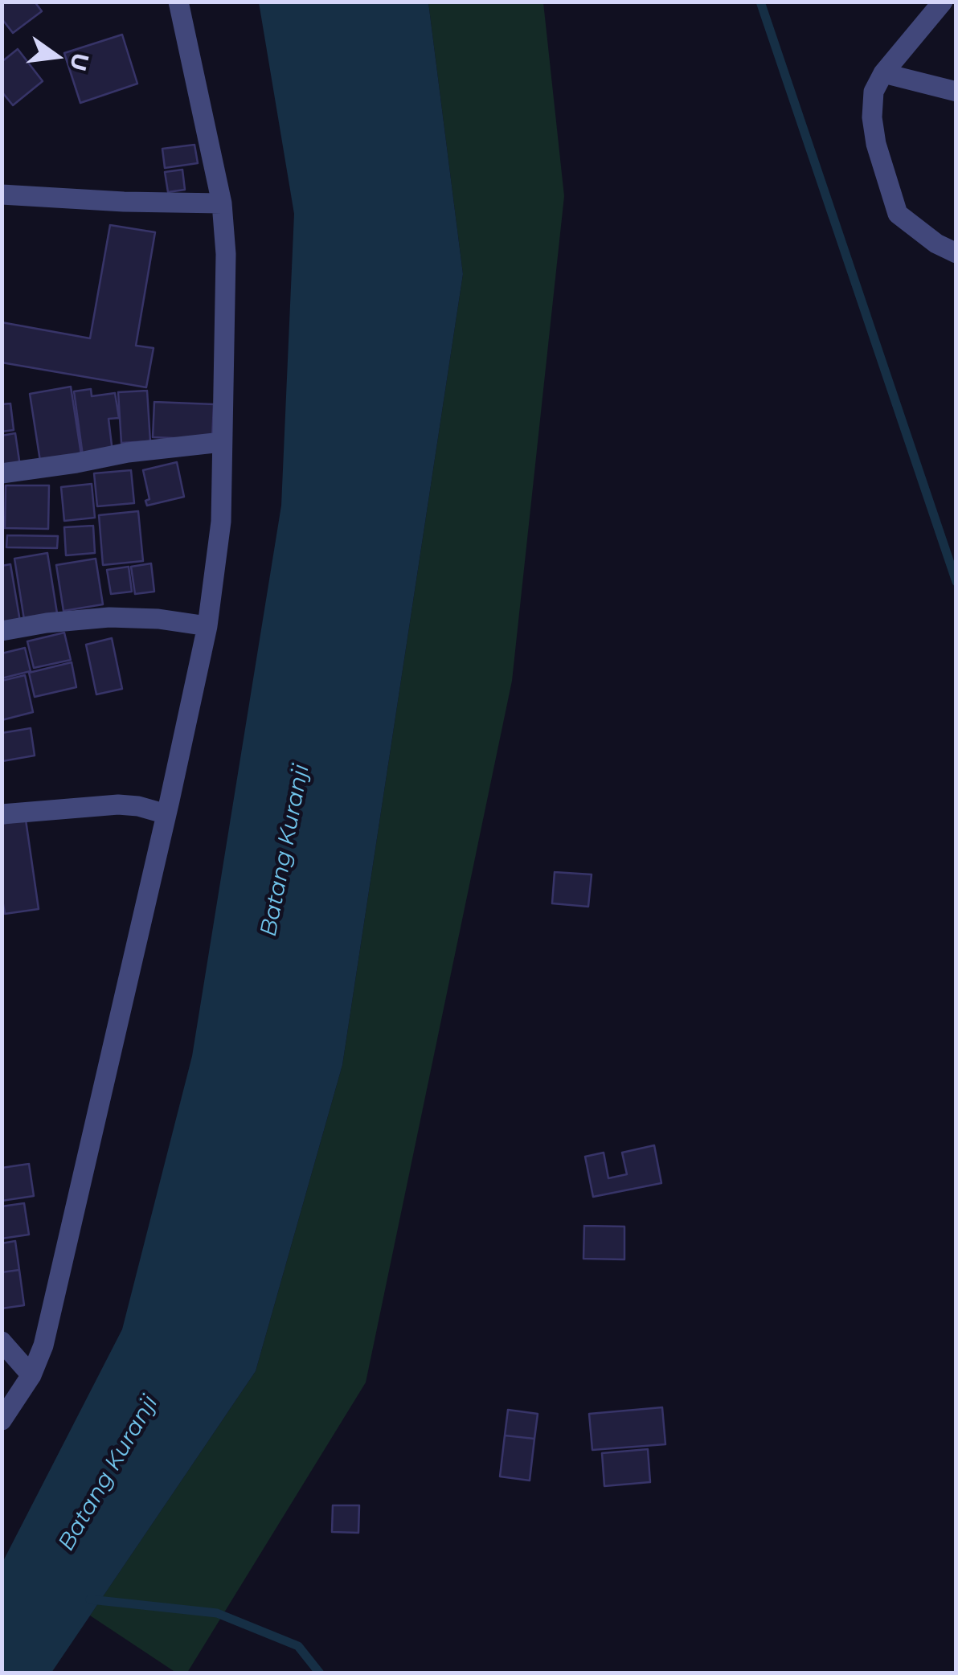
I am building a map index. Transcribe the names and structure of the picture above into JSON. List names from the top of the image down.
{
  "water": ["Batang Kuranji"],
  "north": "right"
}
